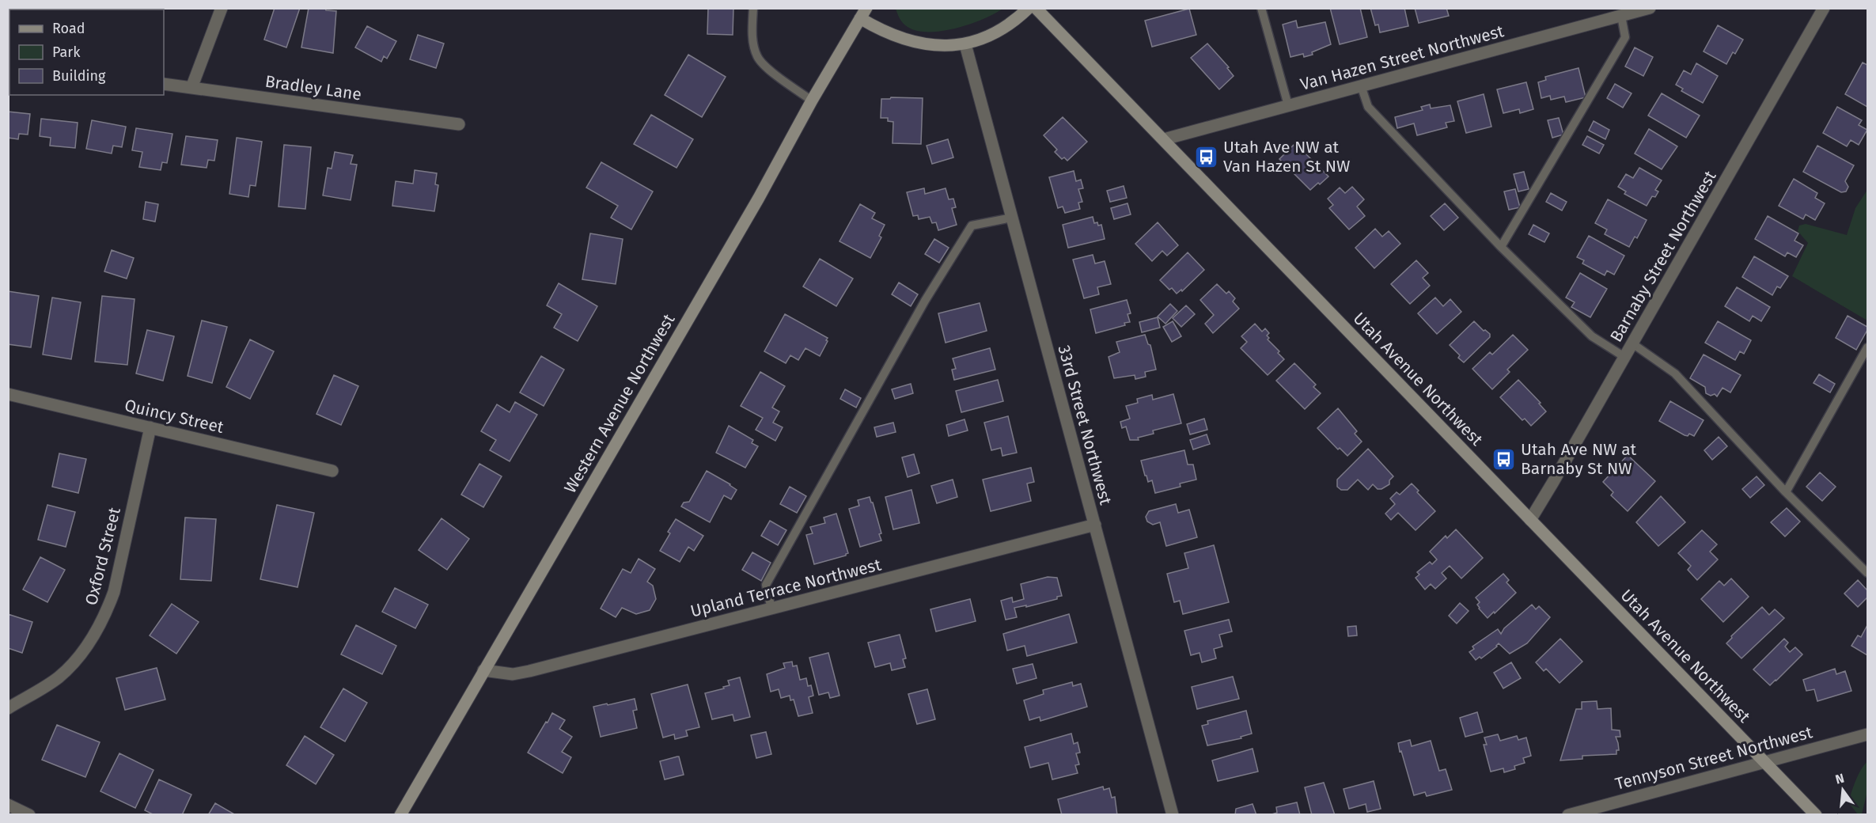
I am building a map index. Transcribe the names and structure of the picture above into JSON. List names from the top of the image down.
{
  "streets": {
    "street": [
      "Van Hazen Street Northwest",
      "Bradley Lane",
      "Barnaby Street Northwest",
      "Utah Avenue Northwest",
      "Western Avenue Northwest",
      "Quincy Street",
      "33rd Street Northwest",
      "Oxford Street",
      "Upland Terrace Northwest",
      "Tennyson Street Northwest"
    ]
  },
  "crossings": [
    ["Van Hazen Street Northwest", "Utah Avenue Northwest"],
    ["Barnaby Street Northwest", "Utah Avenue Northwest"],
    ["Utah Avenue Northwest", "Tennyson Street Northwest"],
    ["Western Avenue Northwest", "Upland Terrace Northwest"],
    ["Quincy Street", "Oxford Street"],
    ["33rd Street Northwest", "Upland Terrace Northwest"]
  ],
  "places": {
    "bus stop": ["Utah Ave NW at Van Hazen St NW", "Utah Ave NW at Barnaby St NW"]
  },
  "legend": ["Road", "Park", "Building"],
  "north": "top"
}
